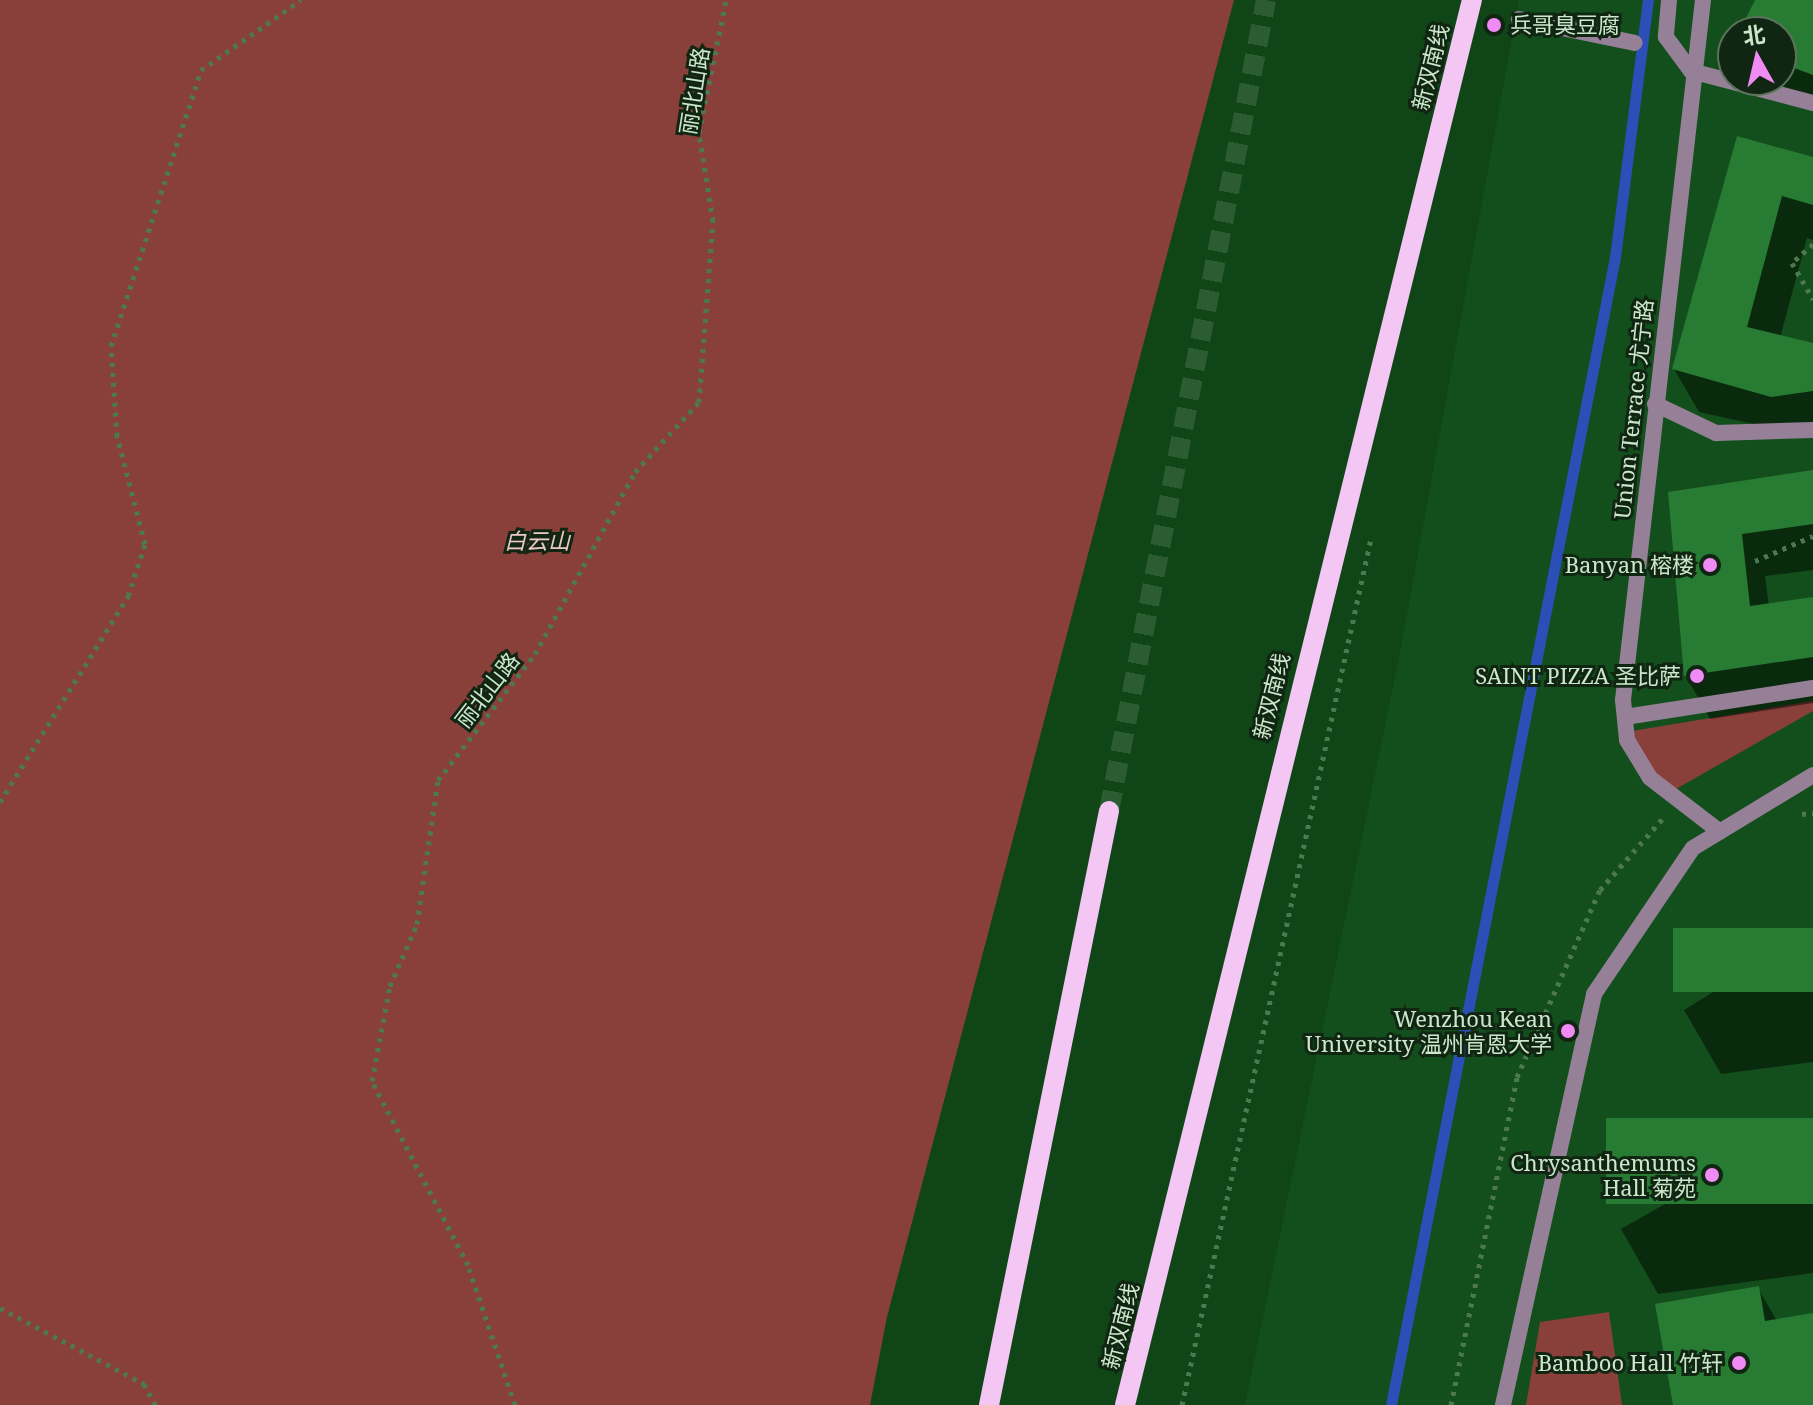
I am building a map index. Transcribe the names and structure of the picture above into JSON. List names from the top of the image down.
{
  "streets": {
    "main road": ["新双南线"],
    "street": ["Union Terrace 尤宁路"],
    "path": ["丽北山路"]
  },
  "parks": ["白云山"],
  "places": [
    "兵哥臭豆腐",
    "Banyan 榕楼",
    "SAINT PIZZA 圣比萨",
    "Wenzhou Kean University 温州肯恩大学",
    "Chrysanthemums Hall 菊苑",
    "Bamboo Hall 竹轩"
  ],
  "north": "top"
}
